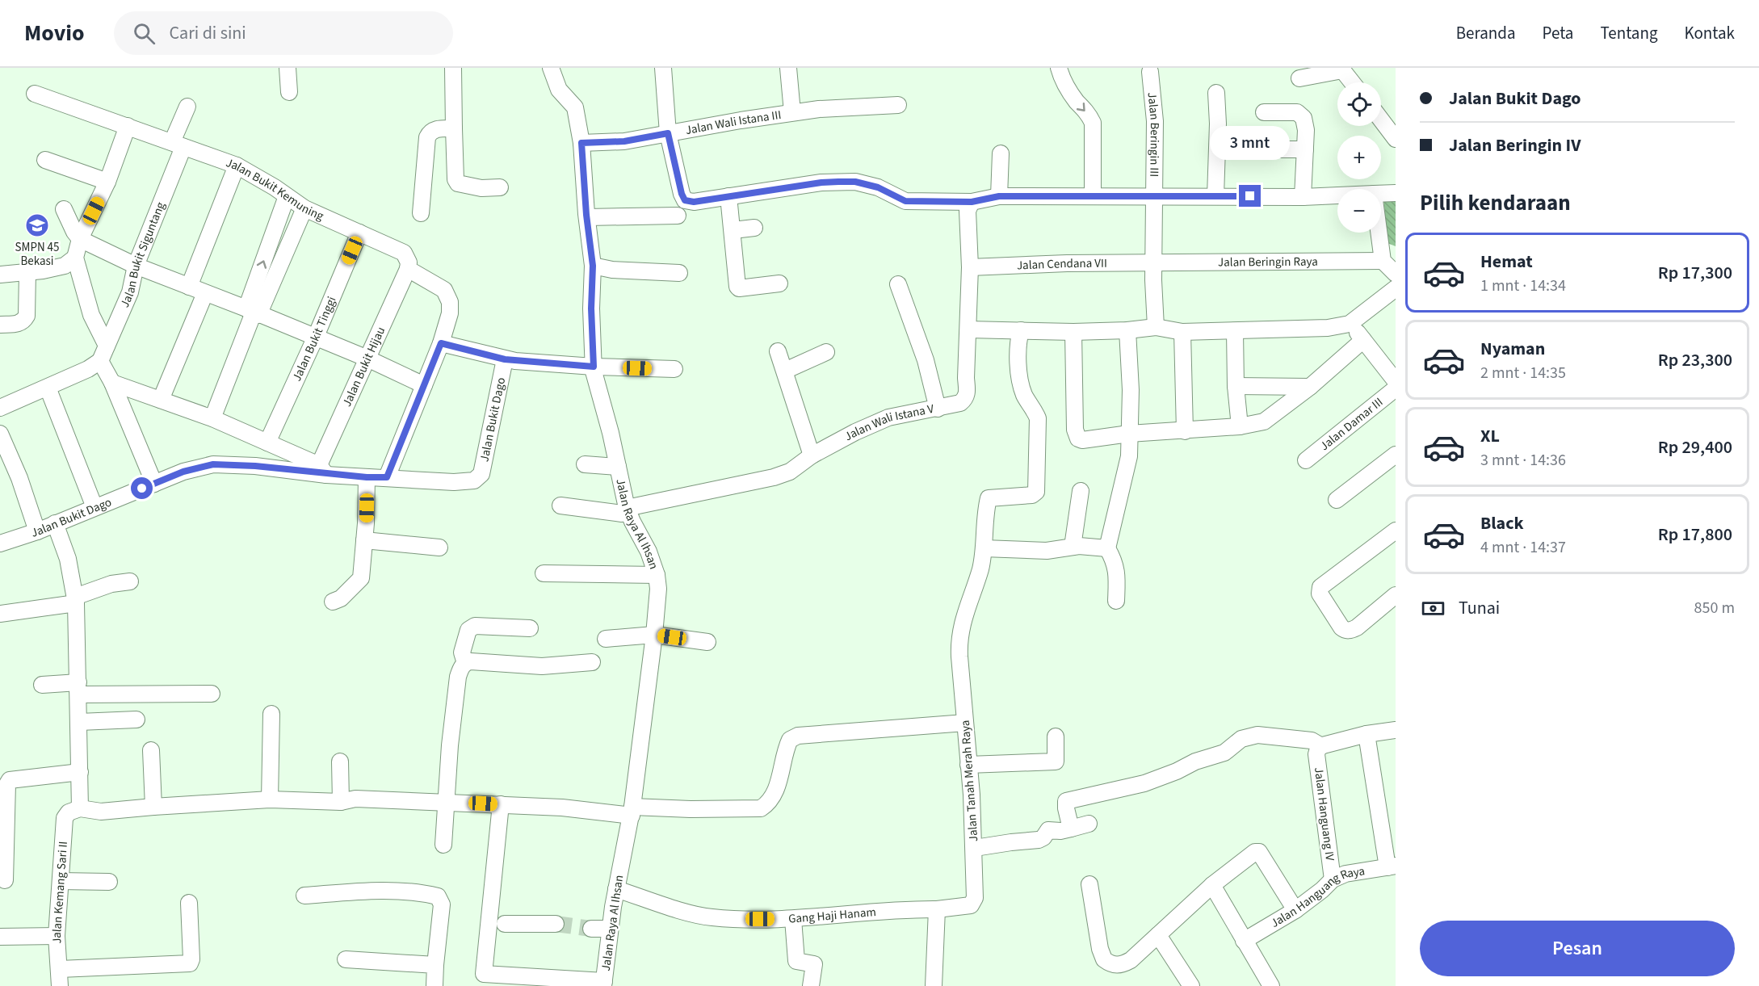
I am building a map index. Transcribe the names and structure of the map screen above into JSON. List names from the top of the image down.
{
  "streets": {
    "street": [
      "Jalan Wali Istana III",
      "Jalan Beringin III",
      "Jalan Bukit Kemuning",
      "Jalan Bukit Siguntang",
      "Jalan Beringin Raya",
      "Jalan Cendana VII",
      "Jalan Bukit Tinggi",
      "Jalan Bukit Hijau",
      "Jalan Bukit Dago",
      "Jalan Wali Istana V",
      "Jalan Damar III",
      "Jalan Raya Al Ihsan",
      "Jalan Tanah Merah Raya",
      "Jalan Hanguang IV",
      "Jalan Kemang Sari II",
      "Jalan Hanguang Raya",
      "Gang Haji Hanam"
    ]
  },
  "crossings": [
    ["Jalan Wali Istana III", "Jalan Beringin III"],
    ["Jalan Wali Istana III", "Jalan Wali Istana V"],
    ["Jalan Beringin III", "Jalan Beringin Raya"],
    ["Jalan Beringin III", "Jalan Cendana VII"],
    ["Jalan Bukit Kemuning", "Jalan Bukit Siguntang"],
    ["Jalan Bukit Kemuning", "Jalan Bukit Tinggi"],
    ["Jalan Bukit Kemuning", "Jalan Bukit Hijau"],
    ["Jalan Bukit Kemuning", "Jalan Bukit Dago"],
    ["Jalan Beringin Raya", "Jalan Cendana VII"],
    ["Jalan Cendana VII", "Jalan Wali Istana V"],
    ["Jalan Bukit Hijau", "Jalan Bukit Dago"],
    ["Jalan Wali Istana V", "Jalan Raya Al Ihsan"],
    ["Jalan Raya Al Ihsan", "Gang Haji Hanam"],
    ["Jalan Tanah Merah Raya", "Gang Haji Hanam"],
    ["Jalan Hanguang IV", "Jalan Hanguang Raya"]
  ],
  "places": {
    "school or university": ["SMPN 45 Bekasi"]
  },
  "page": {
    "header": "Movio",
    "search": "Cari di sini",
    "nav": [
      "Beranda",
      "Peta",
      "Tentang",
      "Kontak"
    ],
    "banner": ["Jalan Bukit Dago", "Jalan Beringin IV"],
    "map_buttons": ["+", "−"],
    "bubble": "3 mnt",
    "heading": "Pilih kendaraan",
    "list": [
      {
        "name": "Hemat",
        "note": "1 mnt · 14:34",
        "value": "Rp 17,300"
      },
      {
        "name": "Nyaman",
        "note": "2 mnt · 14:35",
        "value": "Rp 23,300"
      },
      {
        "name": "XL",
        "note": "3 mnt · 14:36",
        "value": "Rp 29,400"
      },
      {
        "name": "Black",
        "note": "4 mnt · 14:37",
        "value": "Rp 17,800"
      }
    ],
    "pay": ["Tunai", "850 m"],
    "buttons": "Pesan"
  }
}
